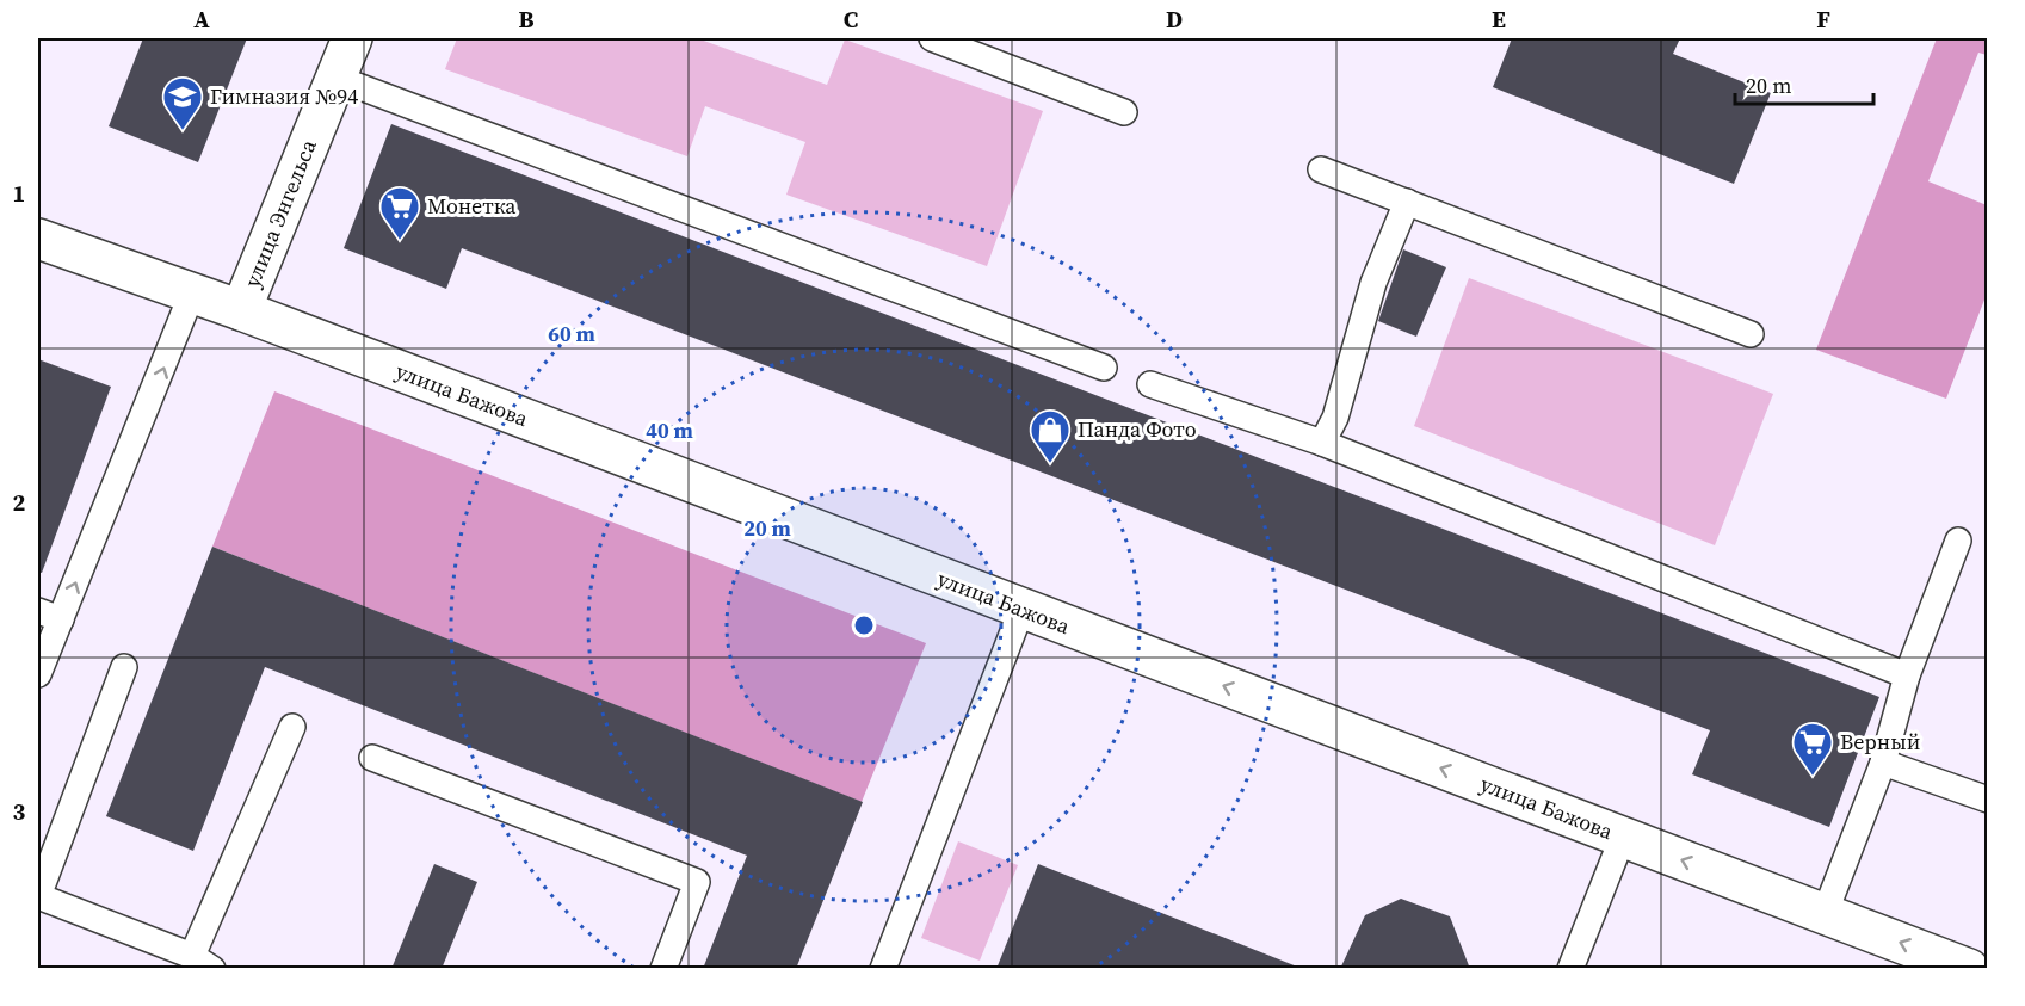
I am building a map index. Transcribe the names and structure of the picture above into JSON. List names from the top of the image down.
{
  "streets": {
    "street": ["улица Энгельса", "улица Бажова"]
  },
  "crossings": [
    ["улица Энгельса", "улица Бажова"]
  ],
  "one_way": ["улица Бажова"],
  "places": {
    "school or university": ["Гимназия №94"],
    "supermarket": ["Монетка", "Верный"],
    "shop": ["Панда Фото"]
  },
  "scale_bar": "20 m",
  "grid": {
    "columns": [
      "A",
      "B",
      "C",
      "D",
      "E",
      "F"
    ],
    "rows": ["1", "2", "3"]
  },
  "rings": ["60 m", "40 m", "20 m"]
}
